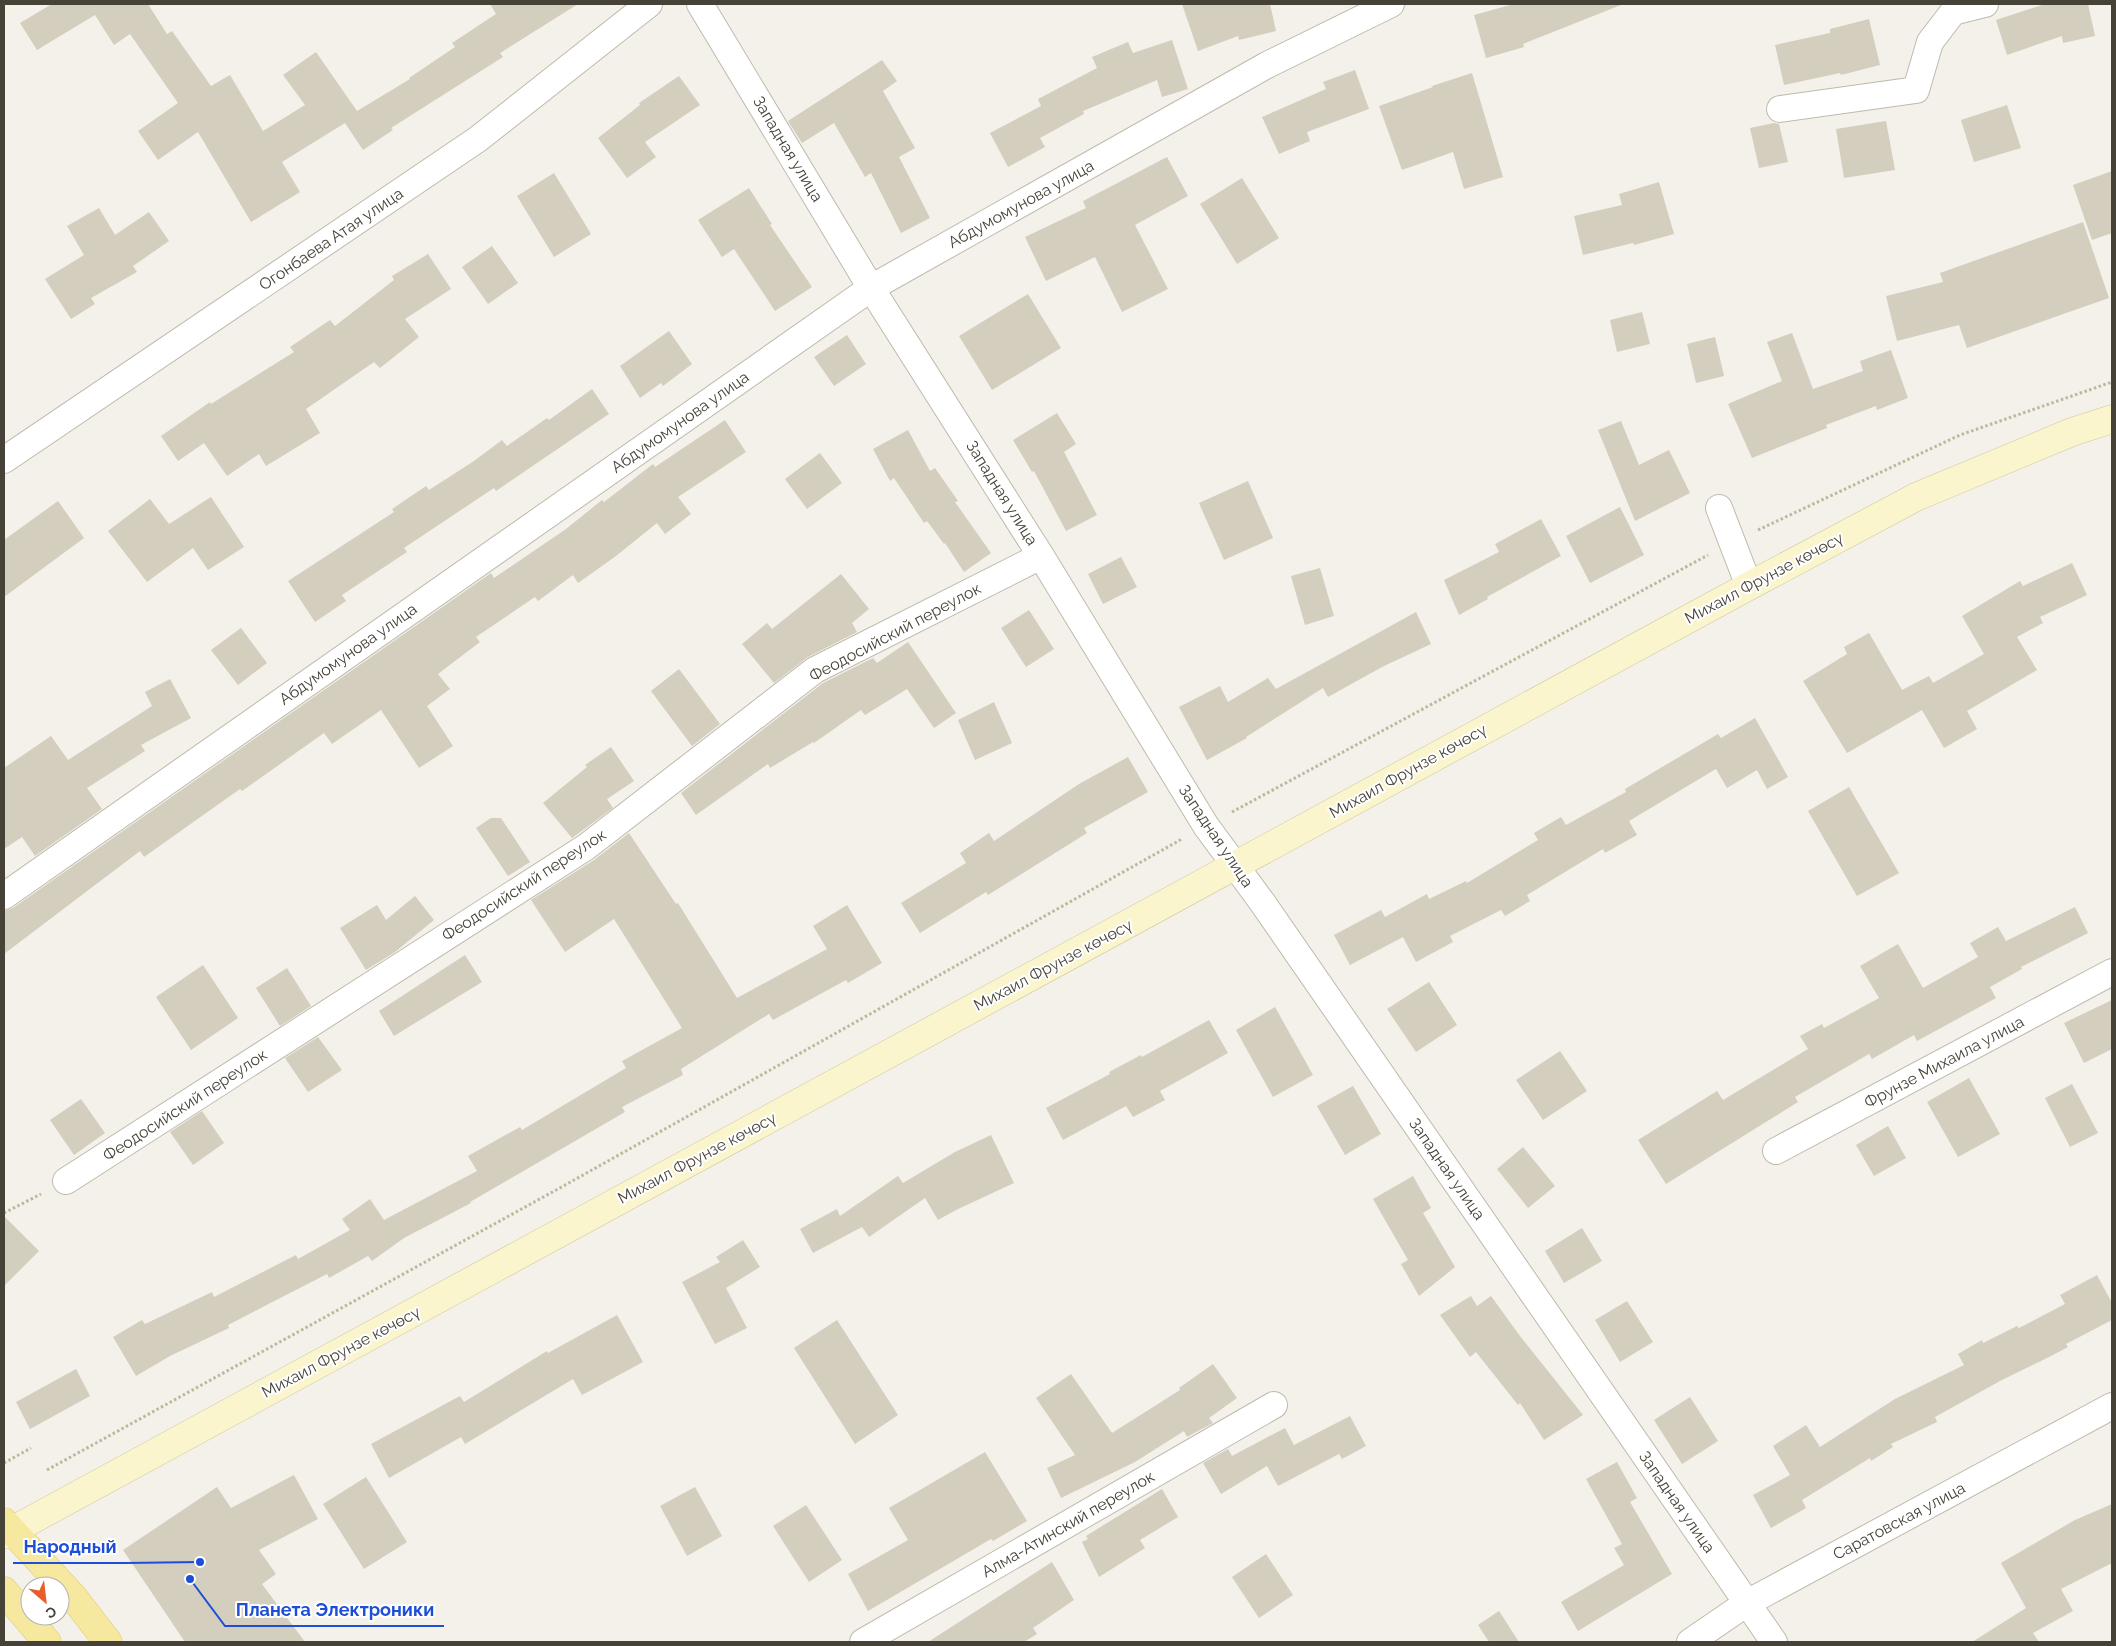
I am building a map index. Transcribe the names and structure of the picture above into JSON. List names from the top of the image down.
{
  "streets": {
    "main road": ["Михаил Фрунзе көчөсү"],
    "street": [
      "Западная улица",
      "Абдумомунова улица",
      "Огонбаева Атая улица",
      "Феодосийский переулок",
      "Фрунзе Михаила улица",
      "Саратовская улица",
      "Алма-Атинский переулок"
    ]
  },
  "crossings": [
    ["Западная улица", "Абдумомунова улица"],
    ["Западная улица", "Михаил Фрунзе көчөсү"],
    ["Западная улица", "Феодосийский переулок"],
    ["Западная улица", "Саратовская улица"]
  ],
  "places": ["Народный", "Планета Электроники"],
  "north": "bottom right"
}
